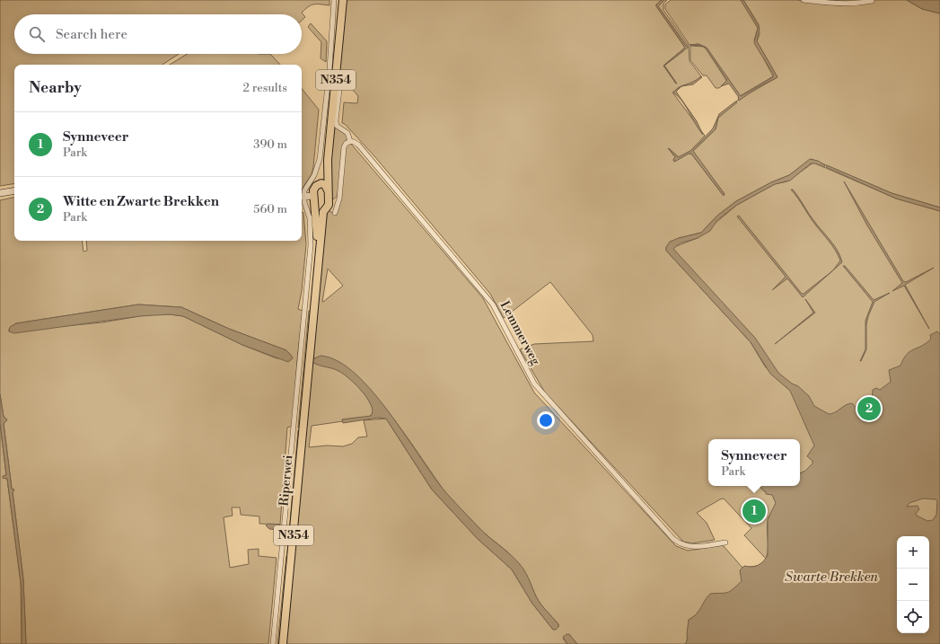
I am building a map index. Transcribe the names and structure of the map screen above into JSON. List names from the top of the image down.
{
  "streets": {
    "main road": ["N354", "Riperwei"],
    "street": ["Lemmerweg"]
  },
  "crossings": [
    ["N354", "Riperwei"]
  ],
  "water": ["Swarte Brekken"],
  "page": {
    "search": "Search here",
    "heading": ["Nearby", "2 results"],
    "list": [
      {
        "mark": "1",
        "name": "Synneveer",
        "note": "Park",
        "value": "390 m"
      },
      {
        "mark": "2",
        "name": "Witte en Zwarte Brekken",
        "note": "Park",
        "value": "560 m"
      }
    ],
    "pins": ["2", "1"],
    "popup": ["Synneveer", "Park"],
    "map_buttons": ["+", "−"]
  }
}
